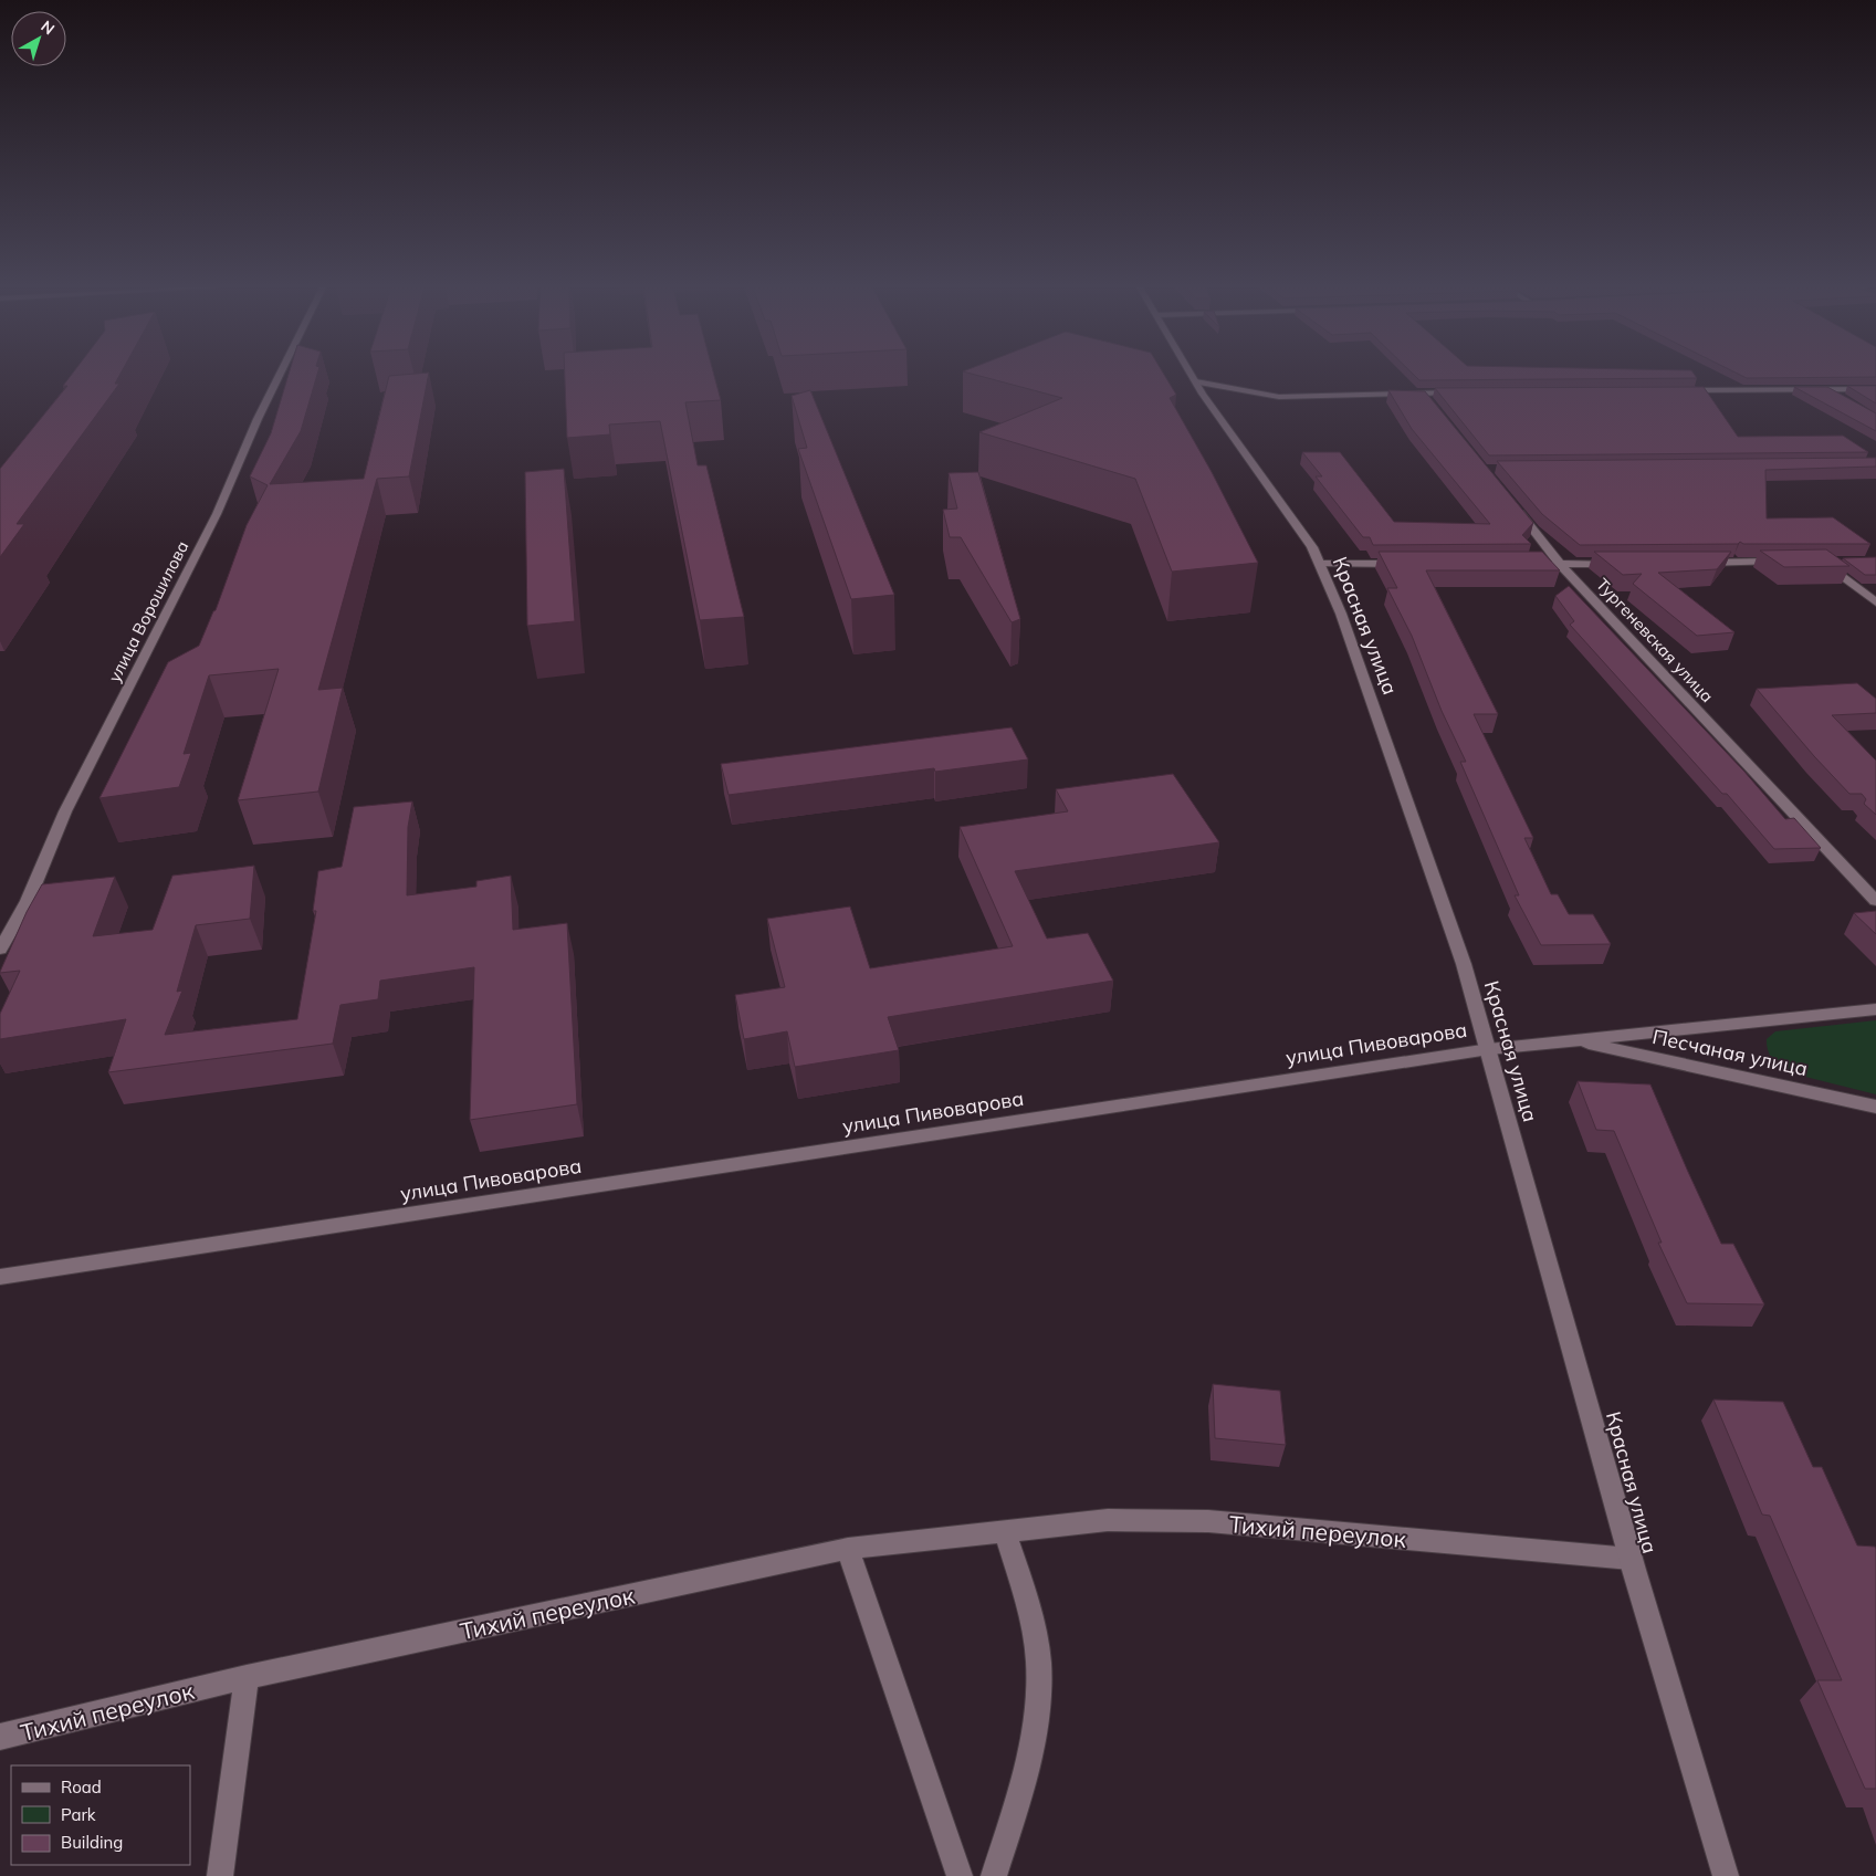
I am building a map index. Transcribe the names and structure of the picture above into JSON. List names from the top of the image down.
{
  "streets": {
    "street": [
      "улица Ворошилова",
      "Красная улица",
      "Тургеневская улица",
      "улица Пивоварова",
      "Песчаная улица",
      "Тихий переулок"
    ]
  },
  "crossings": [
    ["Красная улица", "улица Пивоварова"],
    ["Красная улица", "Тихий переулок"],
    ["улица Пивоварова", "Песчаная улица"]
  ],
  "legend": ["Road", "Park", "Building"],
  "north": "top right"
}
